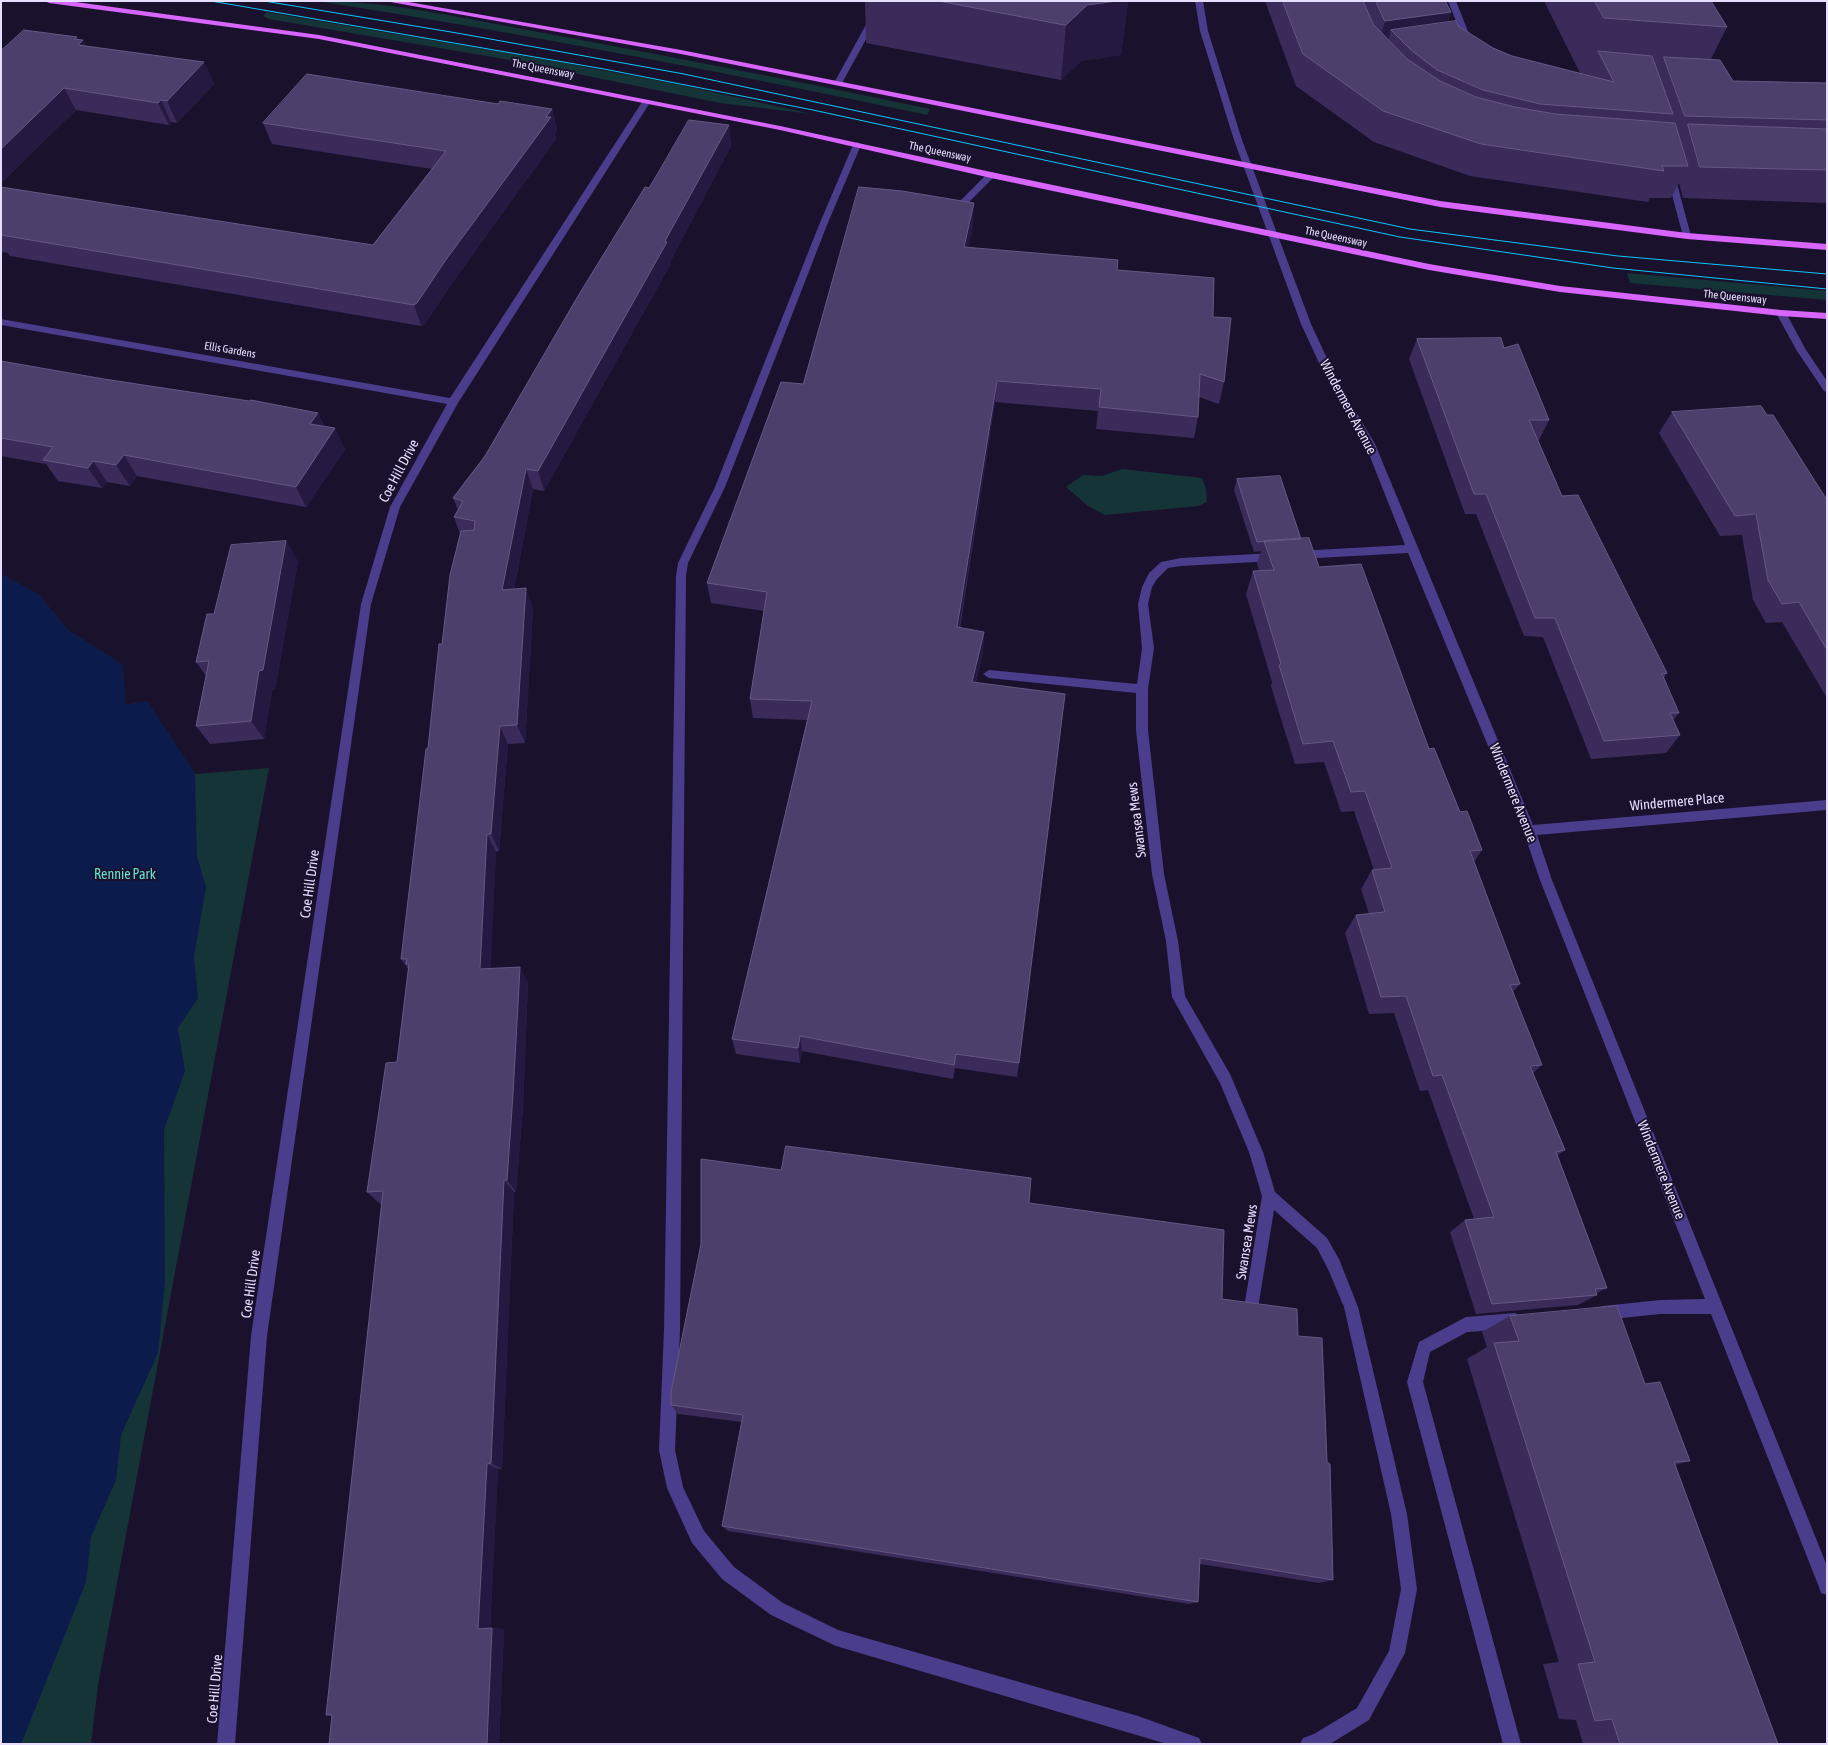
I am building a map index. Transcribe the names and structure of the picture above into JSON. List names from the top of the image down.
{
  "streets": {
    "main road": ["The Queensway"],
    "street": [
      "Ellis Gardens",
      "Windermere Avenue",
      "Coe Hill Drive",
      "Windermere Place",
      "Swansea Mews"
    ]
  },
  "crossings": [
    ["The Queensway", "Windermere Avenue"],
    ["The Queensway", "Coe Hill Drive"],
    ["Ellis Gardens", "Coe Hill Drive"],
    ["Windermere Avenue", "Windermere Place"],
    ["Windermere Avenue", "Swansea Mews"]
  ],
  "parks": ["Rennie Park"]
}
